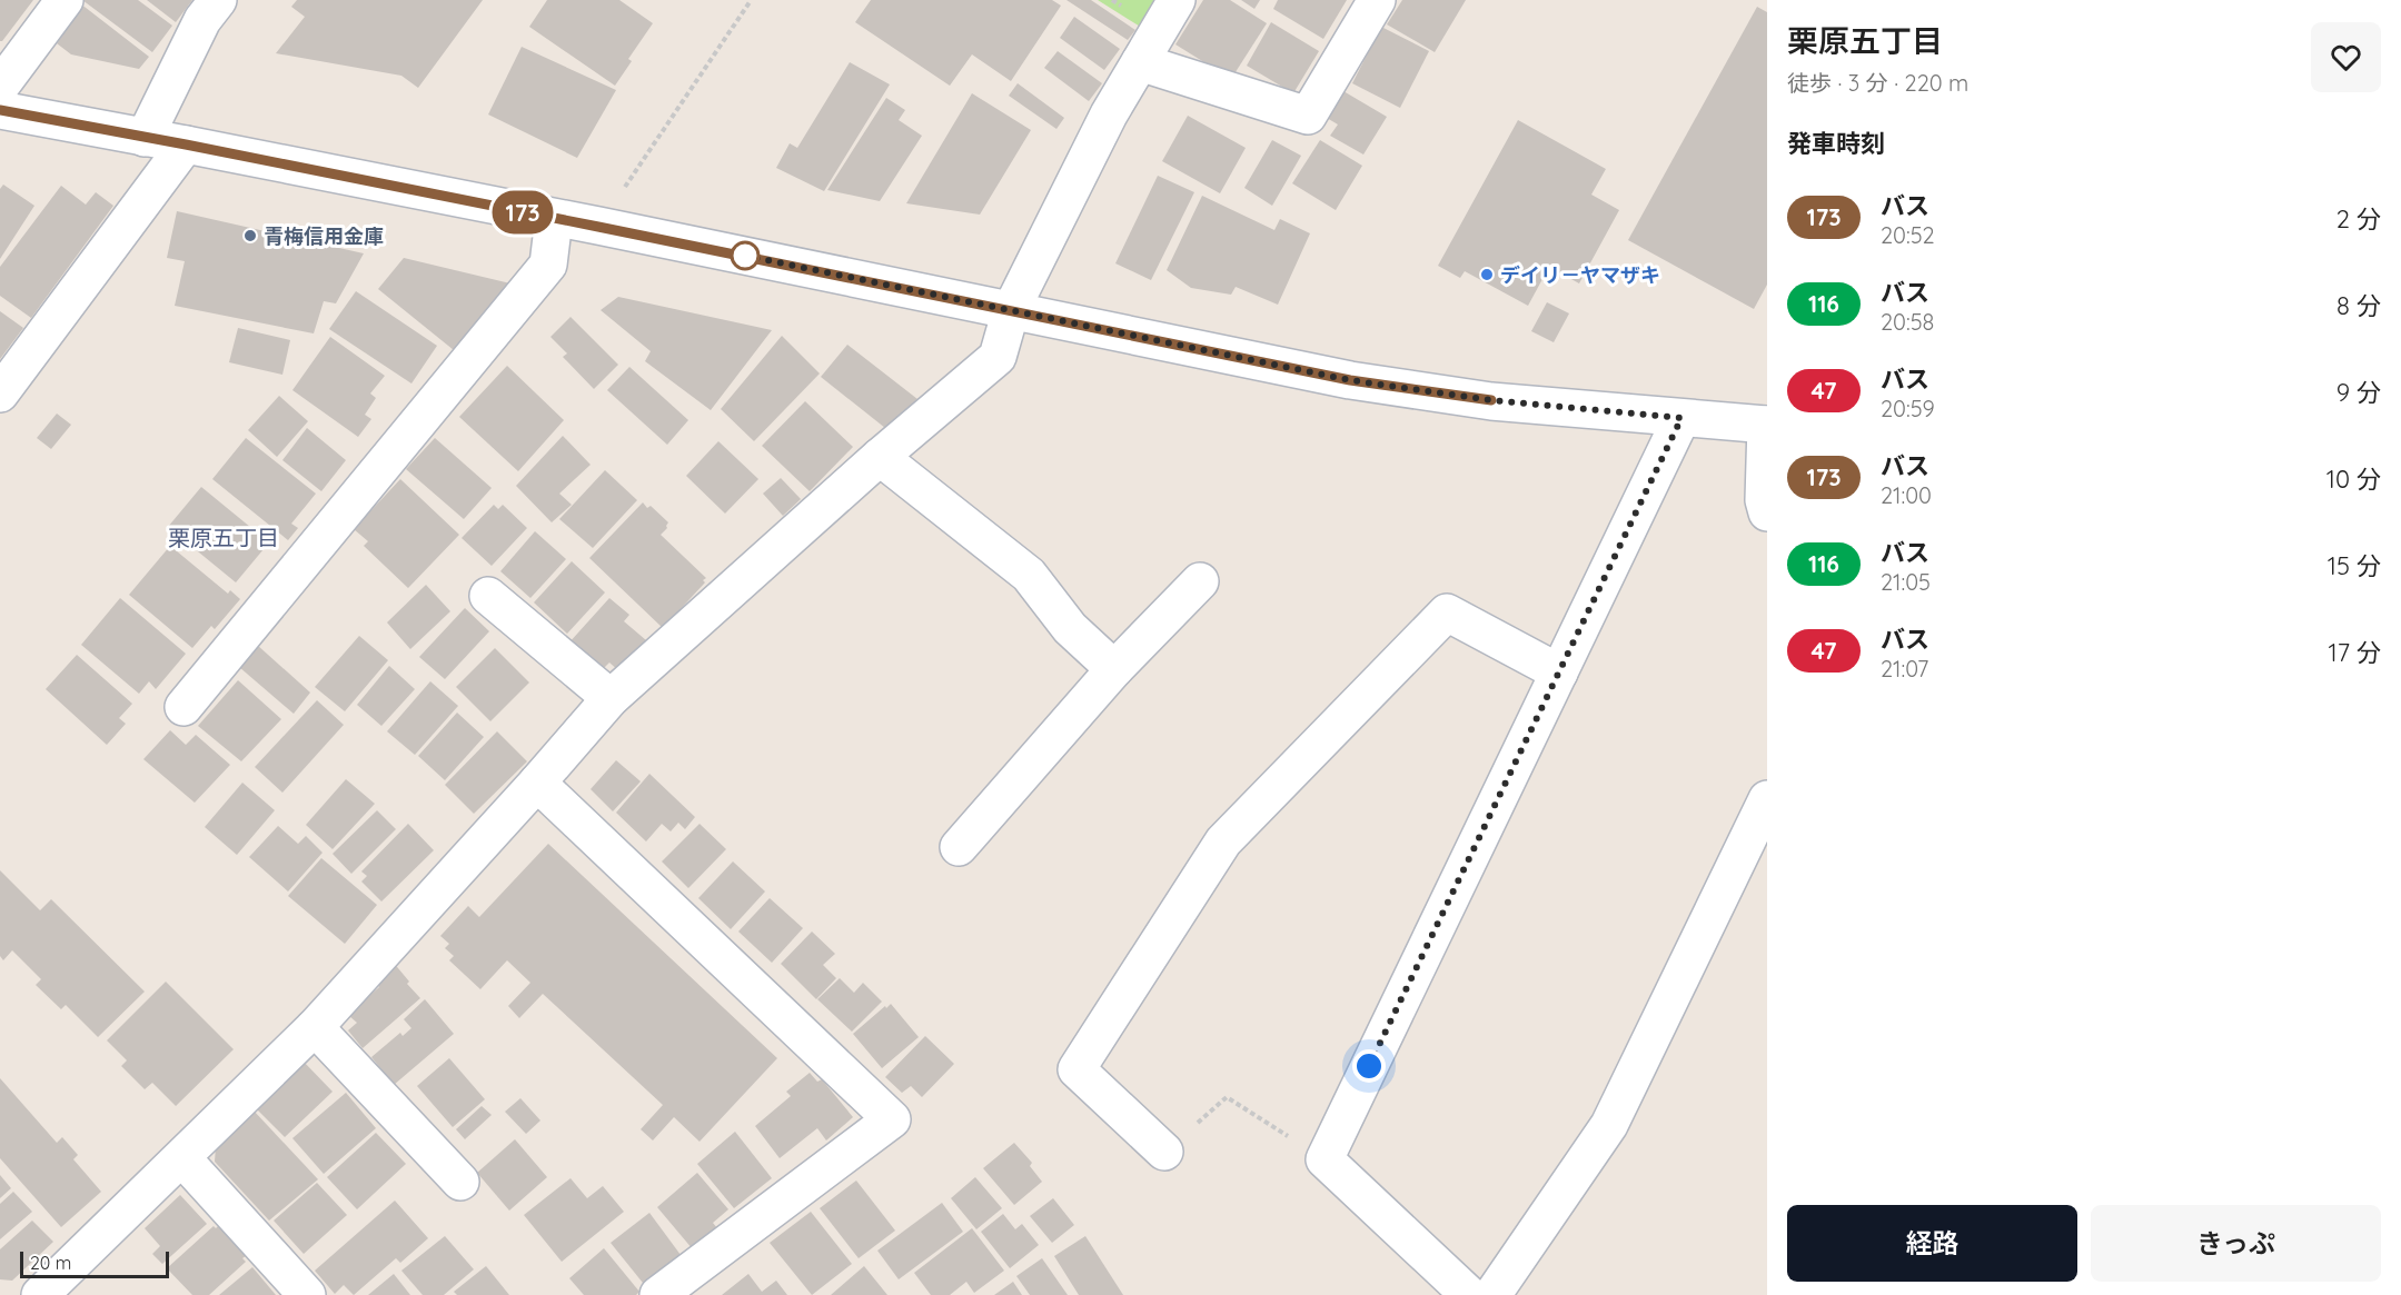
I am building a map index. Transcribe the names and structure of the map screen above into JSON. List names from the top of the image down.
{
  "districts": ["栗原五丁目"],
  "places": ["青梅信用金庫", "デイリ－ヤマザキ"],
  "lines": ["bus line 173"],
  "scale_bar": "20 m",
  "page": {
    "on_map": "173",
    "heading": [
      ["栗原五丁目", "徒歩 · 3 分 · 220 m"],
      "発車時刻"
    ],
    "list": [
      {
        "mark": "173",
        "name": "バス",
        "note": "20:52",
        "value": "2 分"
      },
      {
        "mark": "116",
        "name": "バス",
        "note": "20:58",
        "value": "8 分"
      },
      {
        "mark": "47",
        "name": "バス",
        "note": "20:59",
        "value": "9 分"
      },
      {
        "mark": "173",
        "name": "バス",
        "note": "21:00",
        "value": "10 分"
      },
      {
        "mark": "116",
        "name": "バス",
        "note": "21:05",
        "value": "15 分"
      },
      {
        "mark": "47",
        "name": "バス",
        "note": "21:07",
        "value": "17 分"
      }
    ],
    "buttons": ["経路", "きっぷ"],
    "scale": "20 m"
  }
}
